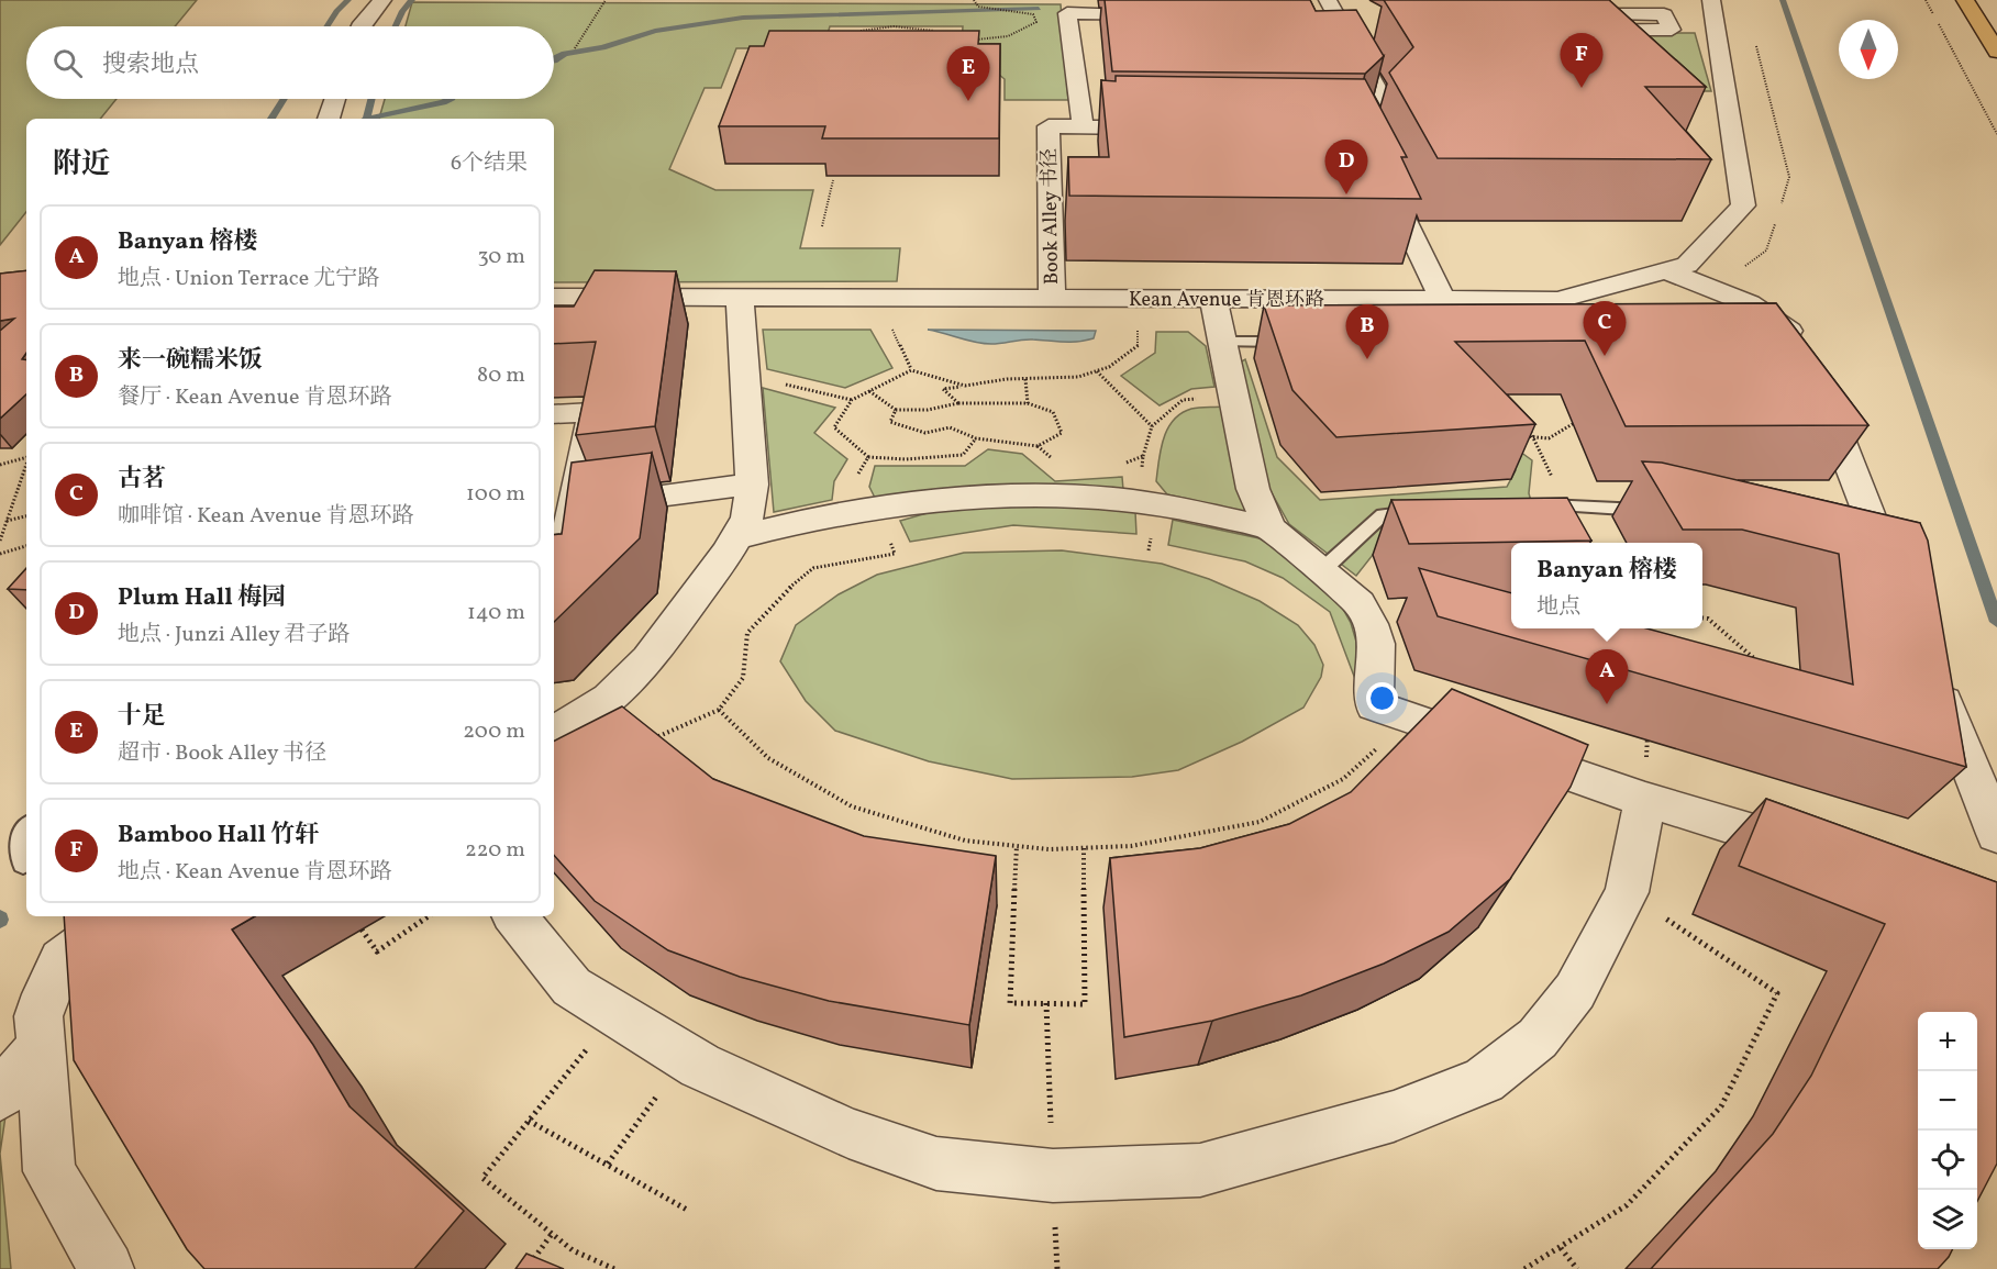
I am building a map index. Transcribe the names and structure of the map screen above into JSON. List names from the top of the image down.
{
  "streets": {
    "street": ["Book Alley 书径", "Kean Avenue 肯恩环路"]
  },
  "crossings": [
    ["Book Alley 书径", "Kean Avenue 肯恩环路"]
  ],
  "north": "bottom",
  "page": {
    "search": "搜索地点",
    "pins": [
      "F",
      "E",
      "D",
      "C",
      "B",
      "A"
    ],
    "heading": ["附近", "6个结果"],
    "list": [
      {
        "mark": "A",
        "name": "Banyan 榕楼",
        "note": "地点 · Union Terrace 尤宁路",
        "value": "30 m"
      },
      {
        "mark": "B",
        "name": "来一碗糯米饭",
        "note": "餐厅 · Kean Avenue 肯恩环路",
        "value": "80 m"
      },
      {
        "mark": "C",
        "name": "古茗",
        "note": "咖啡馆 · Kean Avenue 肯恩环路",
        "value": "100 m"
      },
      {
        "mark": "D",
        "name": "Plum Hall 梅园",
        "note": "地点 · Junzi Alley 君子路",
        "value": "140 m"
      },
      {
        "mark": "E",
        "name": "十足",
        "note": "超市 · Book Alley 书径",
        "value": "200 m"
      },
      {
        "mark": "F",
        "name": "Bamboo Hall 竹轩",
        "note": "地点 · Kean Avenue 肯恩环路",
        "value": "220 m"
      }
    ],
    "popup": ["Banyan 榕楼", "地点"],
    "map_buttons": ["+", "−"]
  }
}
